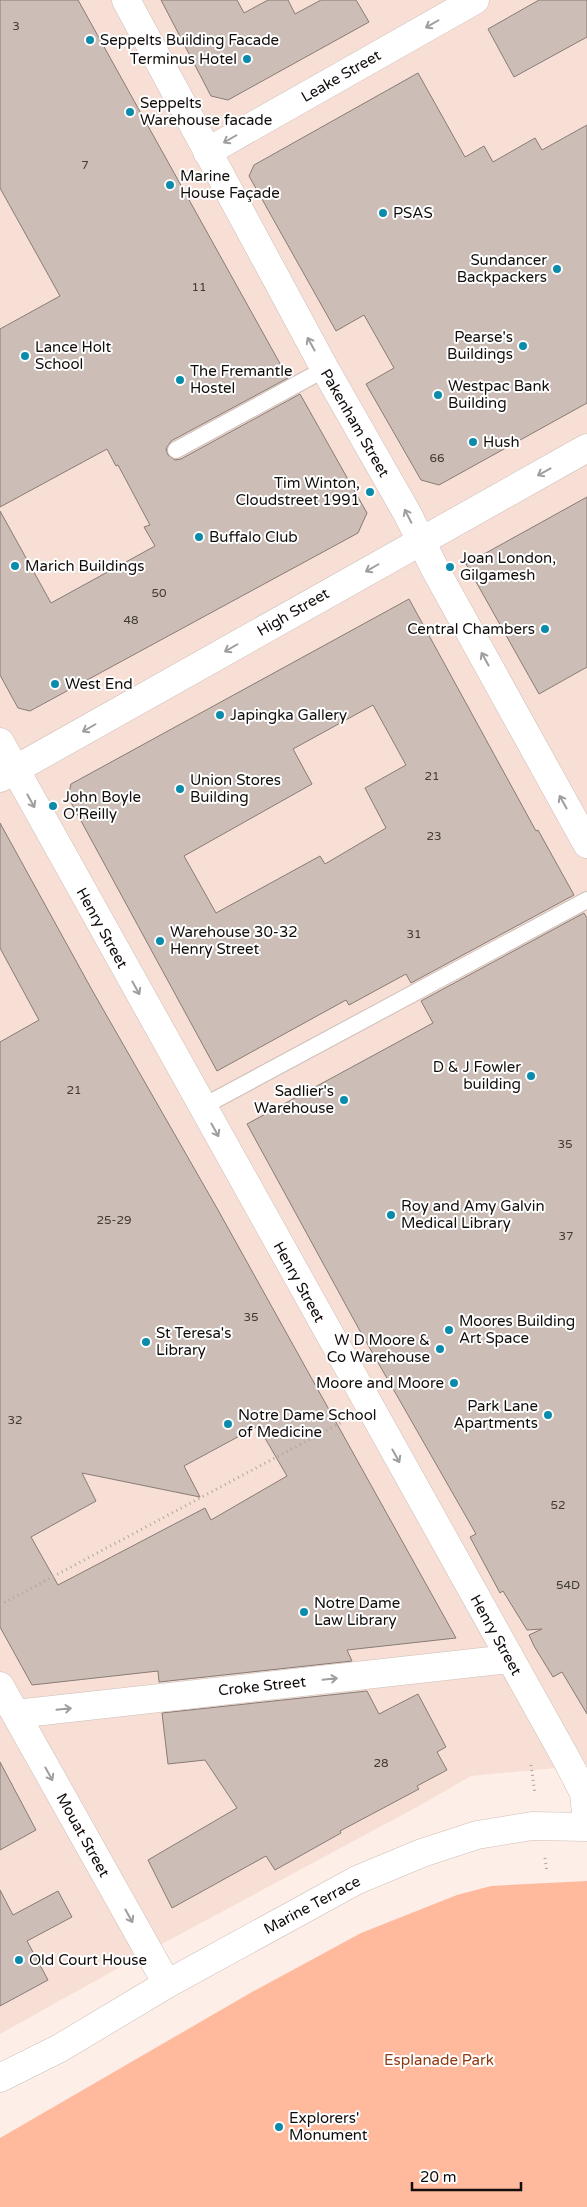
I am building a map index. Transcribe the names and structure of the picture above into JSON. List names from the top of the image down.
{
  "streets": {
    "street": [
      "Leake Street",
      "Pakenham Street",
      "High Street",
      "Henry Street",
      "Croke Street",
      "Mouat Street",
      "Marine Terrace"
    ]
  },
  "crossings": [
    ["Leake Street", "Pakenham Street"],
    ["Pakenham Street", "High Street"],
    ["High Street", "Henry Street"],
    ["Henry Street", "Croke Street"],
    ["Henry Street", "Marine Terrace"],
    ["Croke Street", "Mouat Street"],
    ["Mouat Street", "Marine Terrace"]
  ],
  "one_way": [
    "Leake Street",
    "Pakenham Street",
    "High Street",
    "Henry Street",
    "Croke Street",
    "Mouat Street"
  ],
  "parks": ["Esplanade Park"],
  "places": [
    "Seppelts Building Facade",
    "Terminus Hotel",
    "Seppelts Warehouse facade",
    "Marine House Façade",
    "PSAS",
    "Sundancer Backpackers",
    "Pearse's Buildings",
    "Lance Holt School",
    "The Fremantle Hostel",
    "Westpac Bank Building",
    "Hush",
    "Tim Winton, Cloudstreet 1991",
    "Buffalo Club",
    "Marich Buildings",
    "Joan London, Gilgamesh",
    "Central Chambers",
    "West End",
    "Japingka Gallery",
    "Union Stores Building",
    "John Boyle O'Reilly",
    "Warehouse 30-32 Henry Street",
    "D & J Fowler building",
    "Sadlier's Warehouse",
    "Roy and Amy Galvin Medical Library",
    "Moores Building Art Space",
    "St Teresa's Library",
    "W D Moore & Co Warehouse",
    "Moore and Moore",
    "Park Lane Apartments",
    "Notre Dame School of Medicine",
    "Notre Dame Law Library",
    "Old Court House",
    "Explorers' Monument"
  ],
  "house_numbers": [
    "3",
    "7",
    "11",
    "66",
    "50",
    "48",
    "21",
    "23",
    "31",
    "21",
    "35",
    "25-29",
    "37",
    "35",
    "32",
    "52",
    "54D",
    "28"
  ],
  "scale_bar": "20 m"
}
